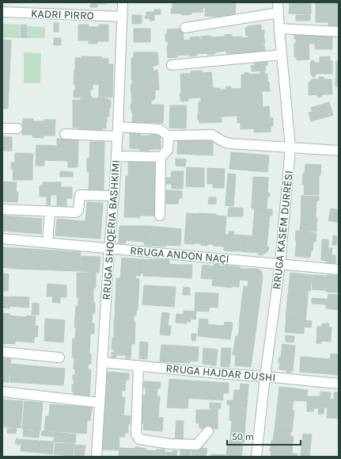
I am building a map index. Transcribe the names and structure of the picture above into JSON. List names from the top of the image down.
{
  "streets": {
    "street": [
      "KADRI PIRRO",
      "RRUGA SHOQERIA BASHKIMI",
      "RRUGA KASEM DURRËSI",
      "RRUGA ANDON NAÇI",
      "RRUGA HAJDAR DUSHI"
    ]
  },
  "crossings": [
    ["KADRI PIRRO", "RRUGA SHOQERIA BASHKIMI"],
    ["RRUGA SHOQERIA BASHKIMI", "RRUGA ANDON NAÇI"],
    ["RRUGA SHOQERIA BASHKIMI", "RRUGA HAJDAR DUSHI"],
    ["RRUGA KASEM DURRËSI", "RRUGA ANDON NAÇI"],
    ["RRUGA KASEM DURRËSI", "RRUGA HAJDAR DUSHI"]
  ],
  "scale_bar": "50 m"
}
